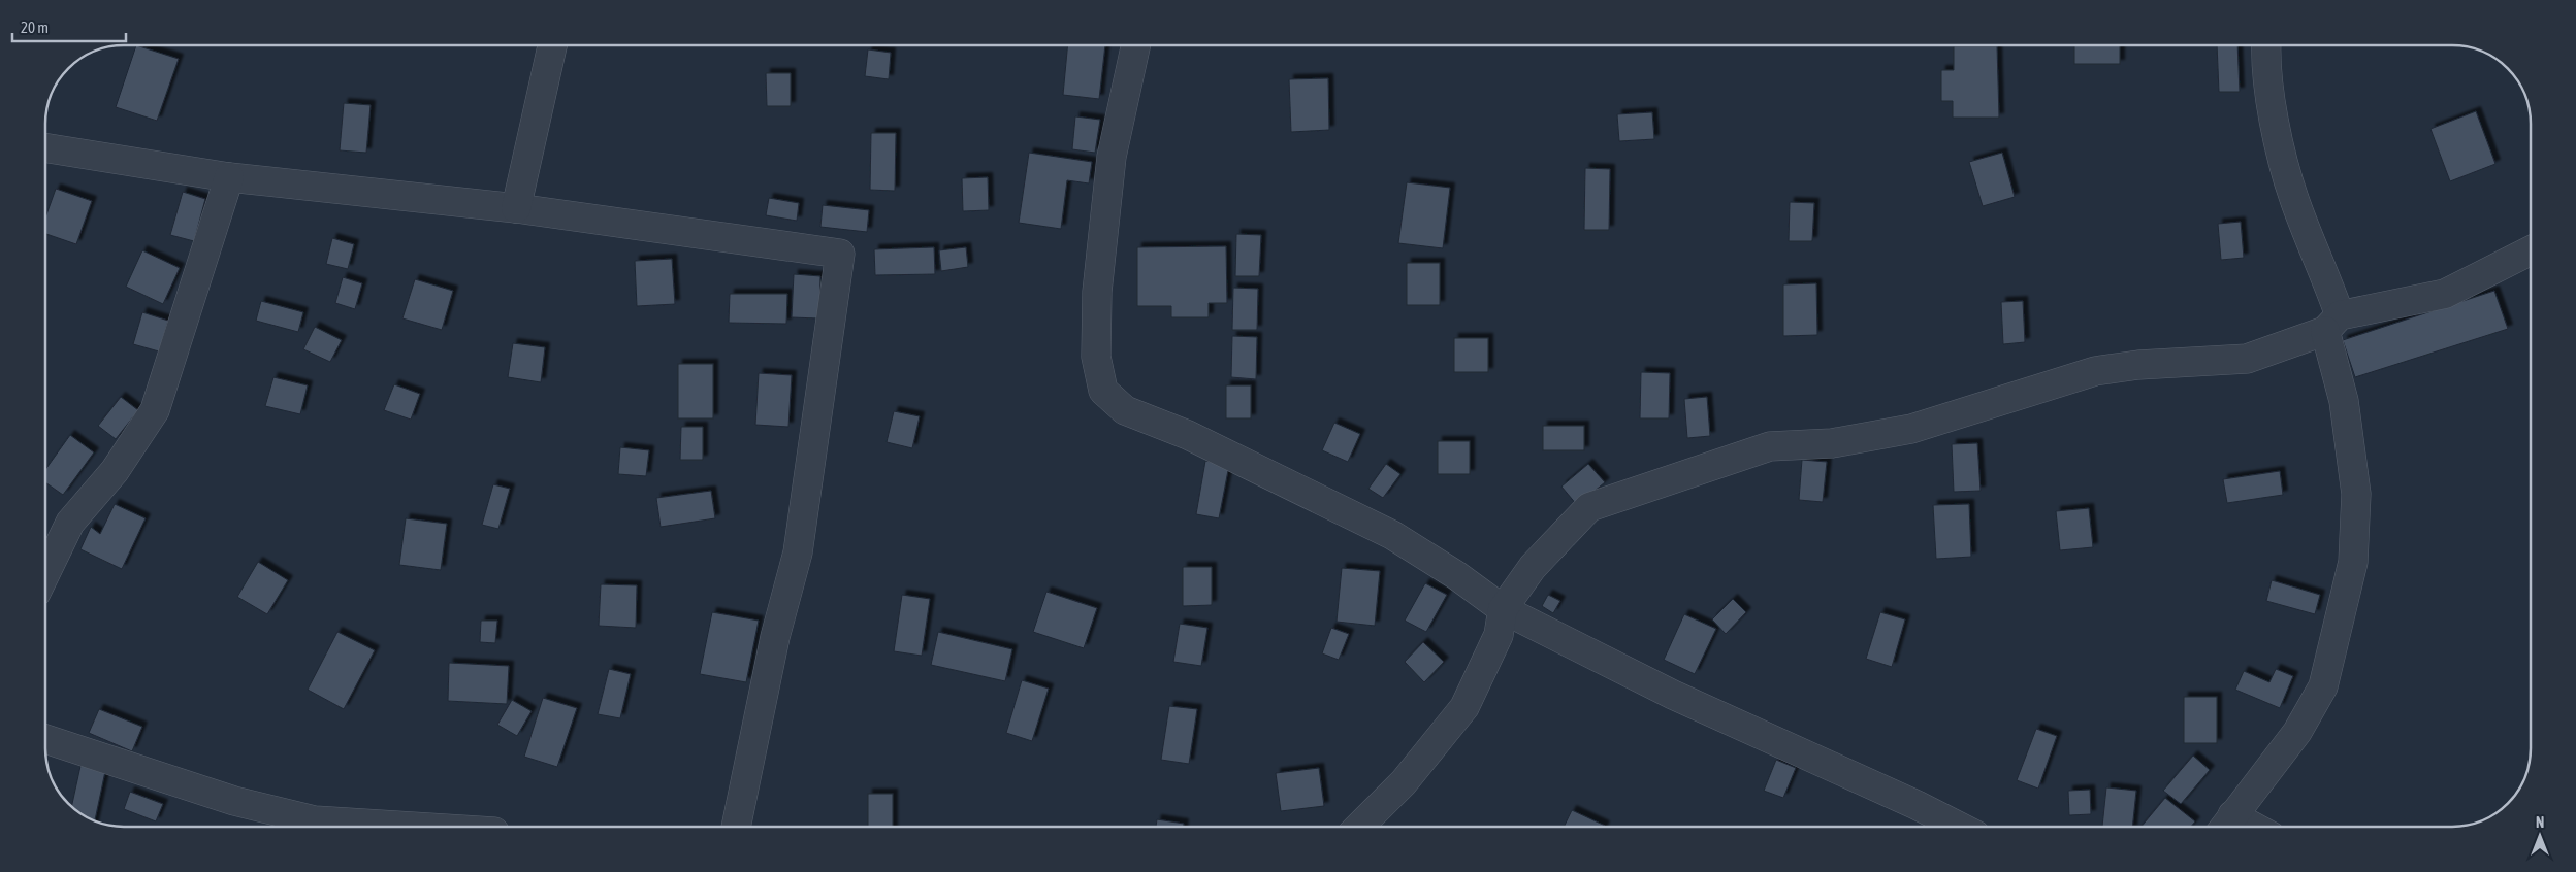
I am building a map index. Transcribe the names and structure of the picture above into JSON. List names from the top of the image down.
{
  "scale_bar": "20 m",
  "north": "top"
}
